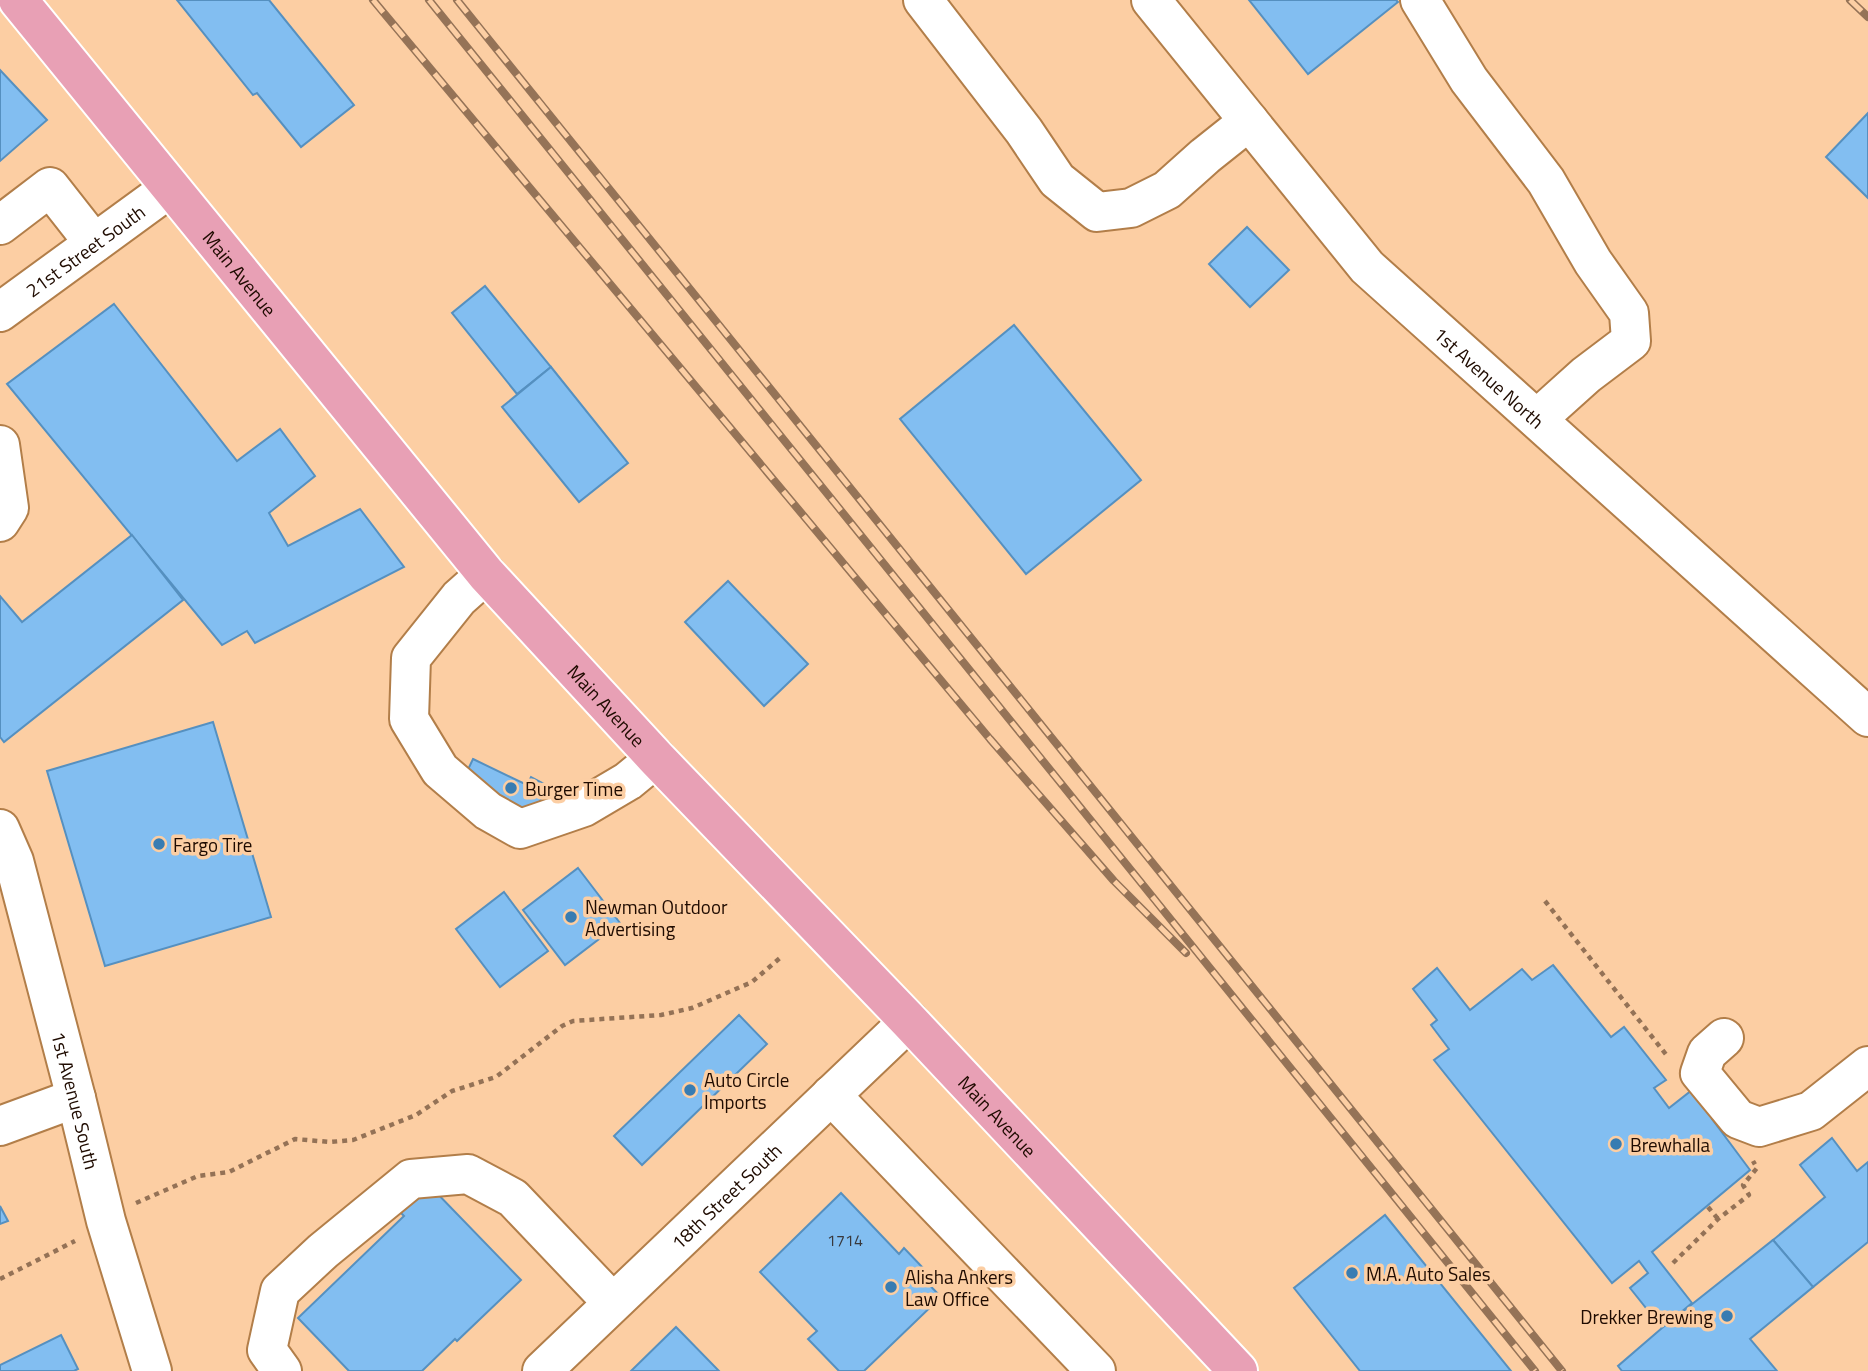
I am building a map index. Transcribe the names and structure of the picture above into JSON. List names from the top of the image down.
{
  "streets": {
    "main road": ["Main Avenue"],
    "street": [
      "21st Street South",
      "1st Avenue North",
      "1st Avenue South",
      "18th Street South"
    ]
  },
  "crossings": [
    ["21st Street South", "Main Avenue"],
    ["Main Avenue", "18th Street South"]
  ],
  "places": [
    "Burger Time",
    "Fargo Tire",
    "Newman Outdoor Advertising",
    "Auto Circle Imports",
    "Brewhalla",
    "M.A. Auto Sales",
    "Alisha Ankers Law Office",
    "Drekker Brewing"
  ],
  "house_numbers": ["1714"]
}
